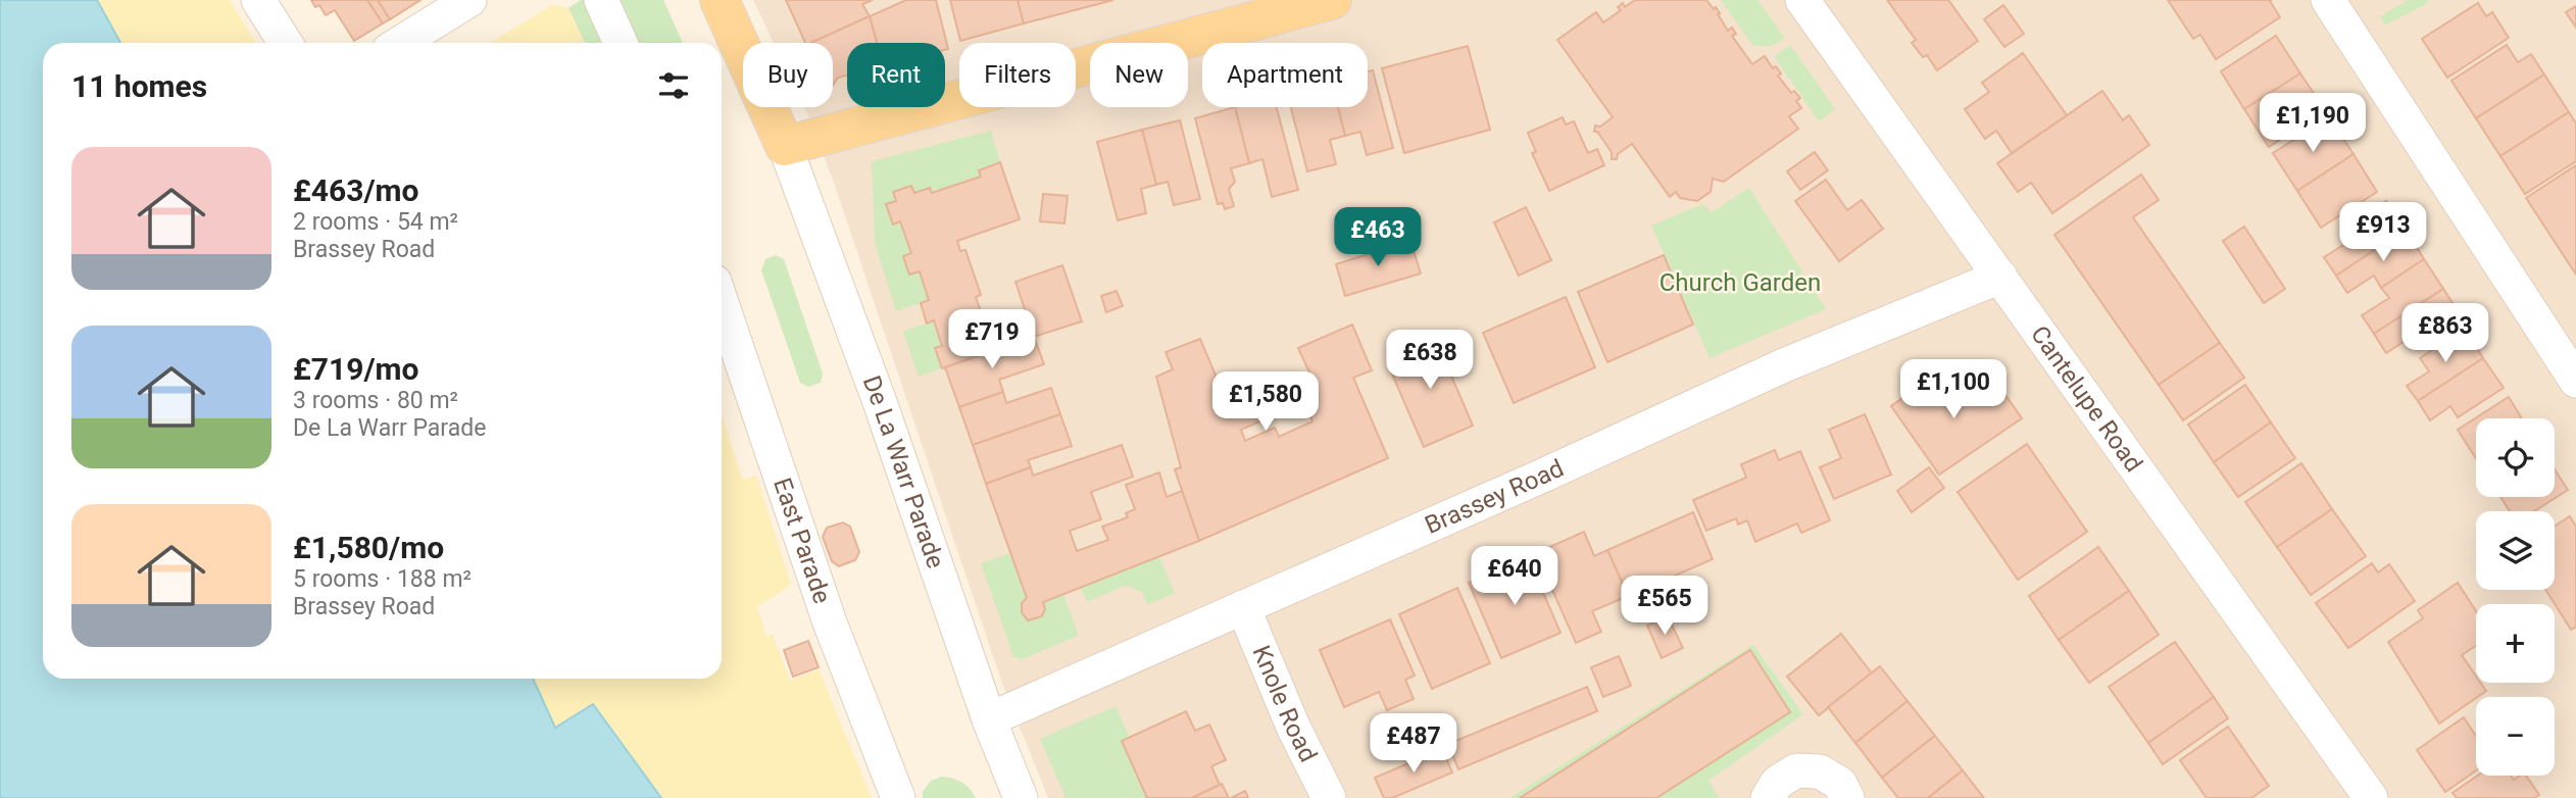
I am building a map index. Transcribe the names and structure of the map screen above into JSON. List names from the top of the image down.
{
  "streets": {
    "street": [
      "Cantelupe Road",
      "De La Warr Parade",
      "Brassey Road",
      "East Parade",
      "Knole Road"
    ]
  },
  "crossings": [
    ["Cantelupe Road", "Brassey Road"],
    ["De La Warr Parade", "Brassey Road"],
    ["Brassey Road", "Knole Road"]
  ],
  "parks": ["Church Garden"],
  "page": {
    "chip": [
      "Buy",
      "Rent",
      "Filters",
      "New",
      "Apartment"
    ],
    "heading": "11 homes",
    "price": [
      "£1,190",
      "£913",
      "£463",
      "£863",
      "£719",
      "£638",
      "£1,100",
      "£1,580",
      "£640",
      "£565",
      "£487"
    ],
    "list": [
      {
        "name": "£463/mo",
        "note": "2 rooms · 54 m² · Brassey Road"
      },
      {
        "name": "£719/mo",
        "note": "3 rooms · 80 m² · De La Warr Parade"
      },
      {
        "name": "£1,580/mo",
        "note": "5 rooms · 188 m² · Brassey Road"
      }
    ],
    "map_buttons": ["+", "−"]
  }
}
